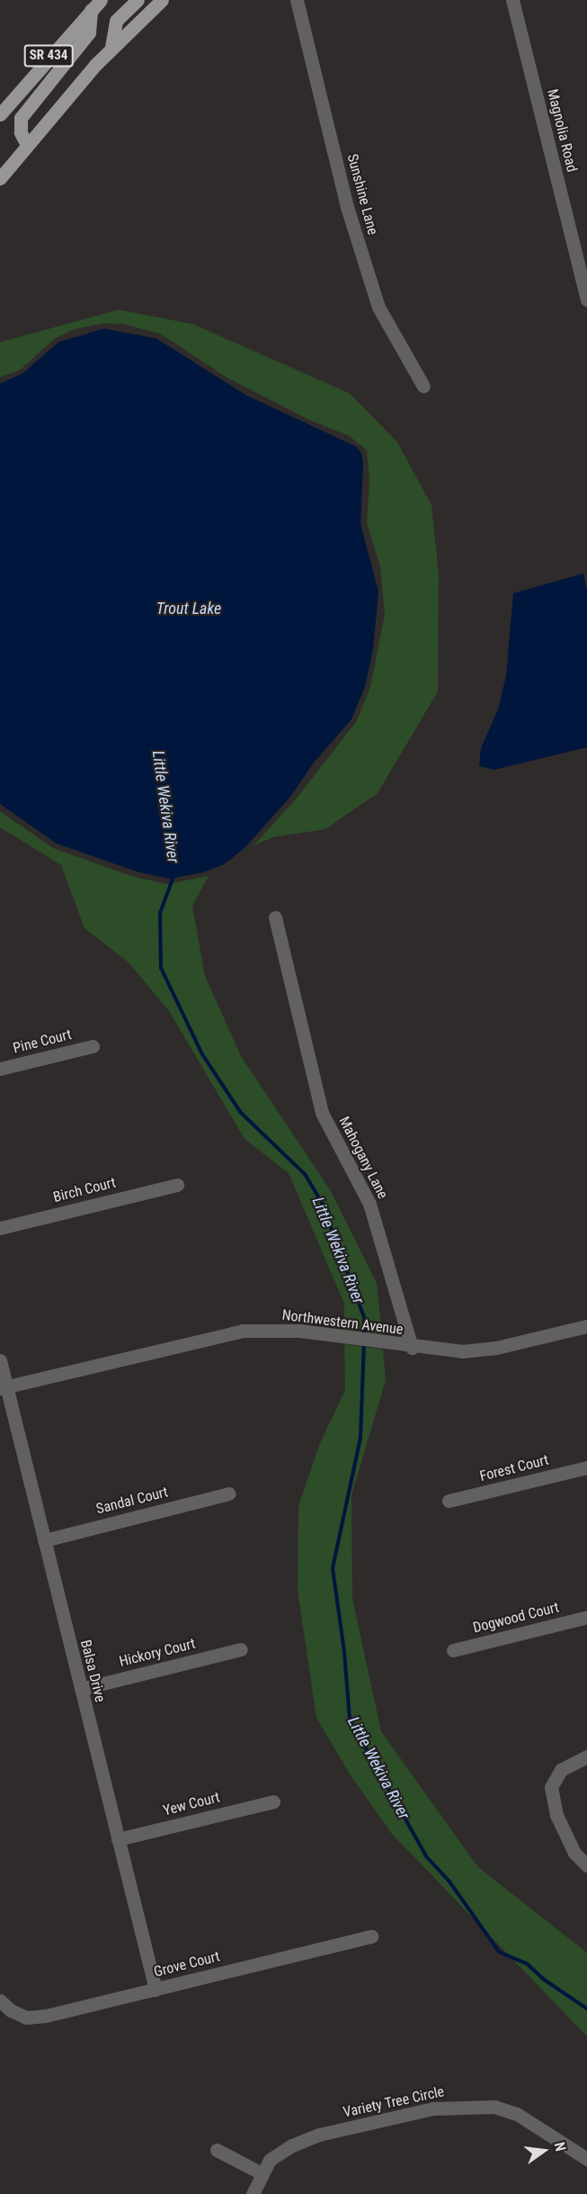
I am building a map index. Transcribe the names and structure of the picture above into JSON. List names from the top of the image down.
{
  "streets": {
    "main road": ["SR 434"],
    "street": [
      "Magnolia Road",
      "Sunshine Lane",
      "Pine Court",
      "Mahogany Lane",
      "Birch Court",
      "Northwestern Avenue",
      "Forest Court",
      "Sandal Court",
      "Dogwood Court",
      "Hickory Court",
      "Balsa Drive",
      "Yew Court",
      "Grove Court",
      "Variety Tree Circle"
    ]
  },
  "crossings": [
    ["Mahogany Lane", "Northwestern Avenue"],
    ["Northwestern Avenue", "Balsa Drive"],
    ["Sandal Court", "Balsa Drive"],
    ["Hickory Court", "Balsa Drive"],
    ["Balsa Drive", "Yew Court"],
    ["Balsa Drive", "Grove Court"]
  ],
  "water": ["Trout Lake", "Little Wekiva River"],
  "north": "right"
}
